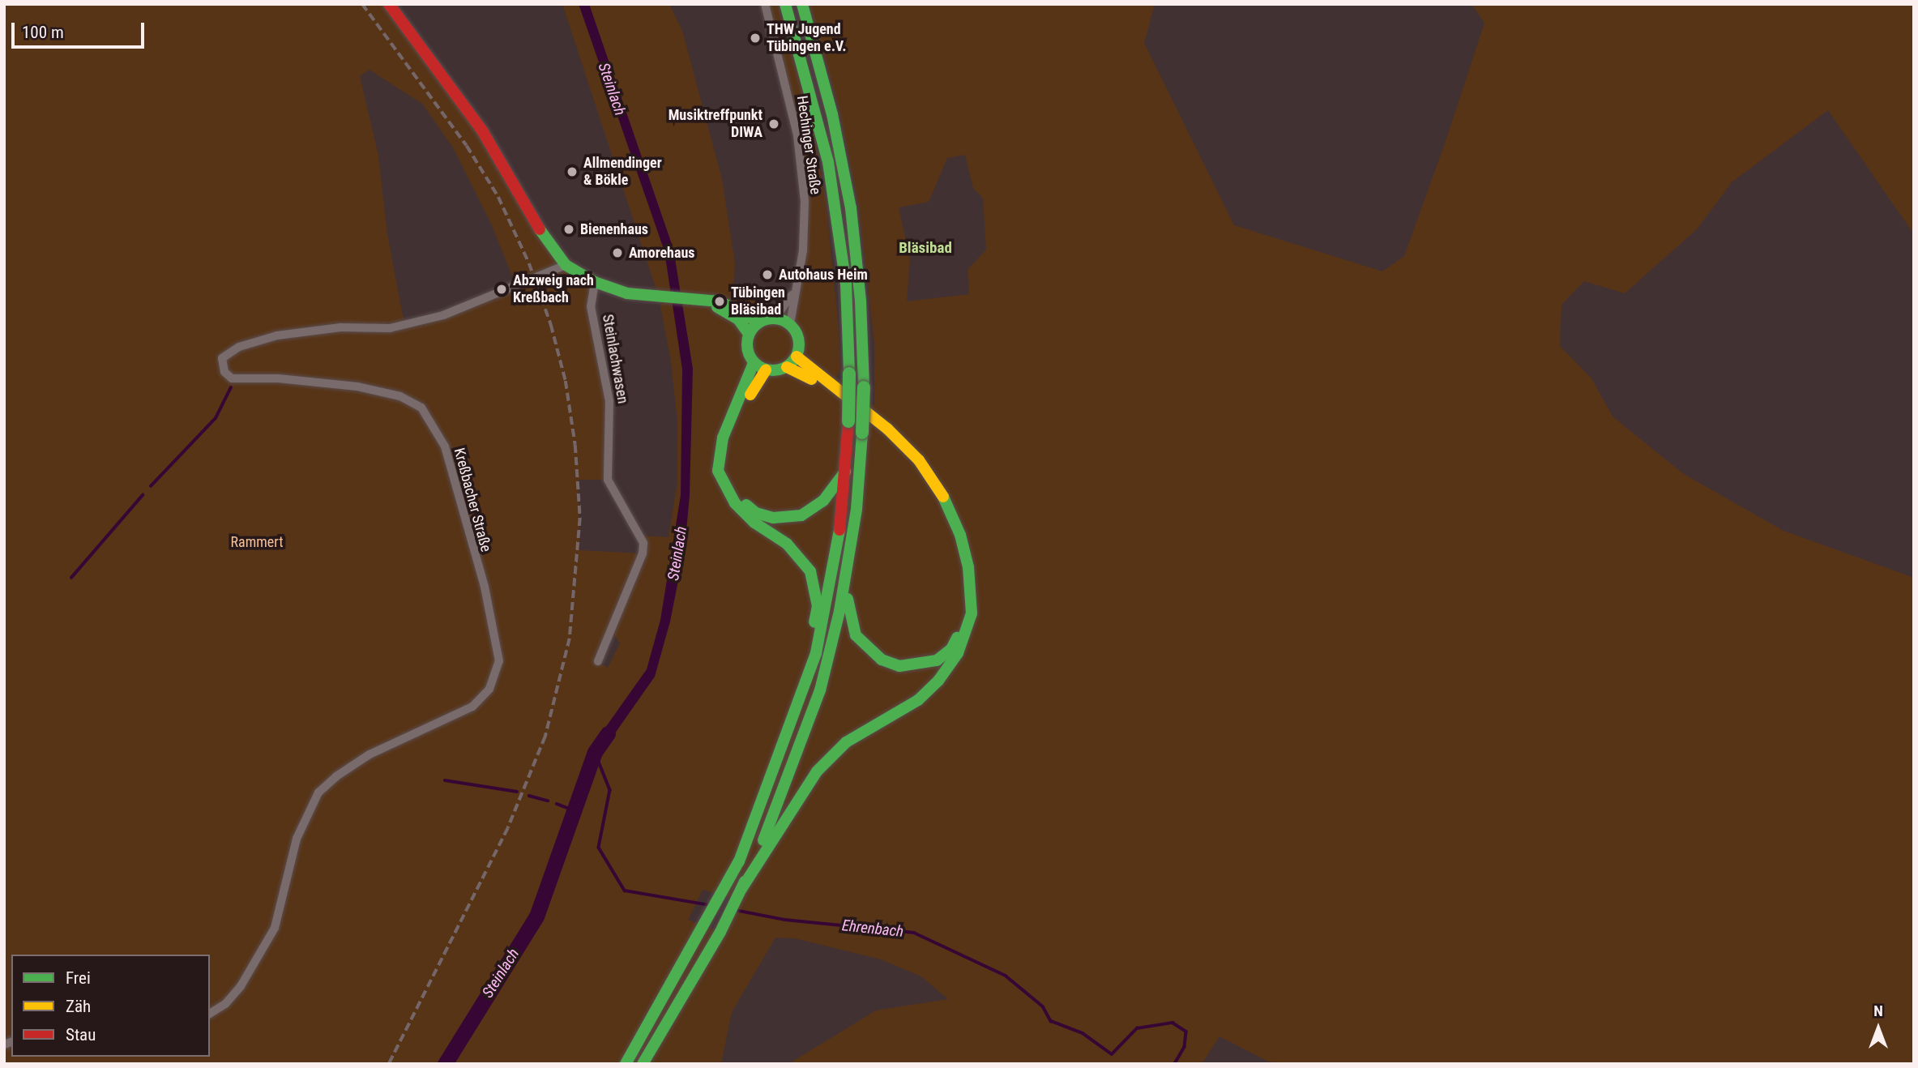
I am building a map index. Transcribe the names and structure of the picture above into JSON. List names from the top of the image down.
{
  "streets": {
    "street": ["Hechinger Straße", "Steinlachwasen", "Kreßbacher Straße"]
  },
  "districts": ["Bläsibad"],
  "water": ["Steinlach", "Ehrenbach"],
  "parks": ["Rammert"],
  "places": [
    "THW Jugend Tübingen e.V.",
    "Musiktreffpunkt DIWA",
    "Allmendinger & Bökle",
    "Bienenhaus",
    "Amorehaus",
    "Autohaus Heim",
    "Abzweig nach Kreßbach",
    "Tübingen Bläsibad"
  ],
  "legend": ["Frei", "Zäh", "Stau"],
  "scale_bar": "100 m",
  "north": "top"
}
